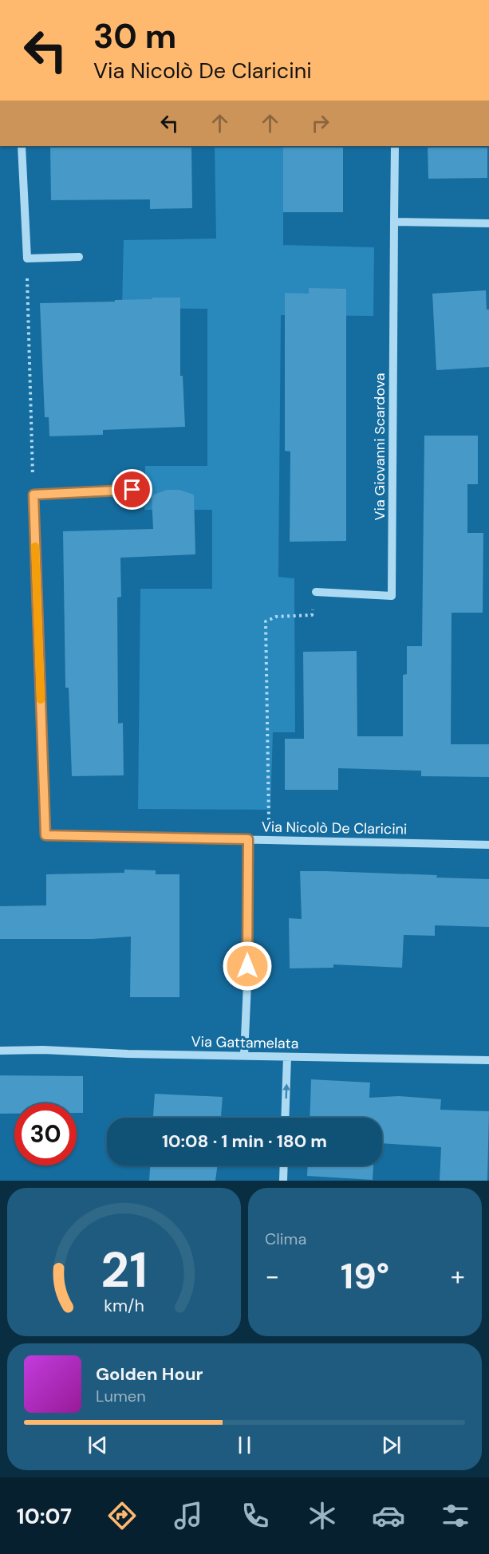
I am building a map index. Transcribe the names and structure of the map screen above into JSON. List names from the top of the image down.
{
  "streets": {
    "street": ["Via Giovanni Scardova", "Via Nicolò De Claricini", "Via Gattamelata"]
  },
  "page": {
    "turn": ["30 m", "Via Nicolò De Claricini"],
    "limit": "30",
    "trip": "10:08 · 1 min · 180 m",
    "tile": "Clima",
    "heat": ["−", "19°", "+"],
    "song": ["Golden Hour", "Lumen"],
    "tabs": "10:07",
    "gauge": ["21", "km/h"]
  }
}
